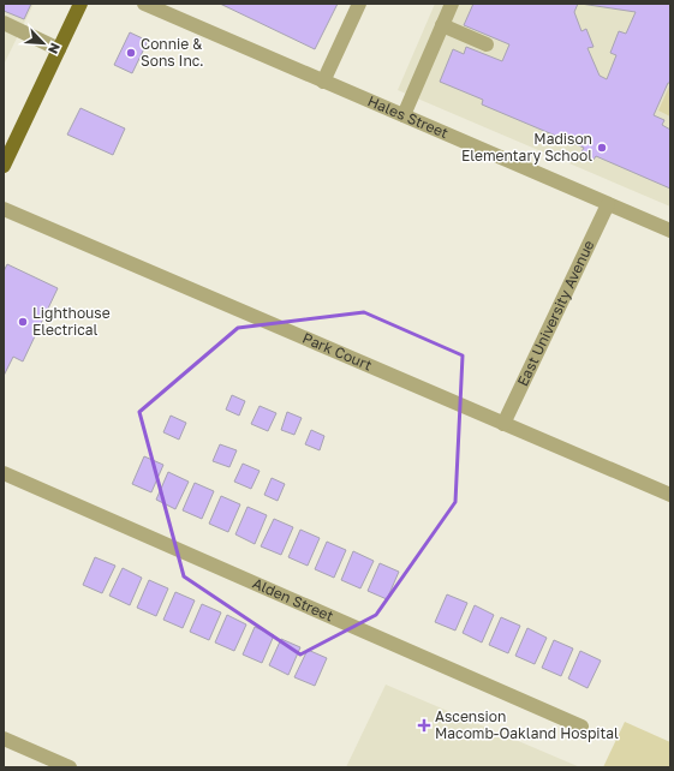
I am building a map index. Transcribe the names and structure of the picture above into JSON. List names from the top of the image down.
{
  "streets": {
    "street": [
      "Hales Street",
      "East University Avenue",
      "Park Court",
      "Alden Street"
    ]
  },
  "crossings": [
    ["Hales Street", "East University Avenue"],
    ["East University Avenue", "Park Court"]
  ],
  "places": {
    "other": ["Connie & Sons Inc.", "Madison Elementary School", "Lighthouse Electrical"],
    "health": ["Ascension Macomb-Oakland Hospital"]
  },
  "north": "bottom right"
}
